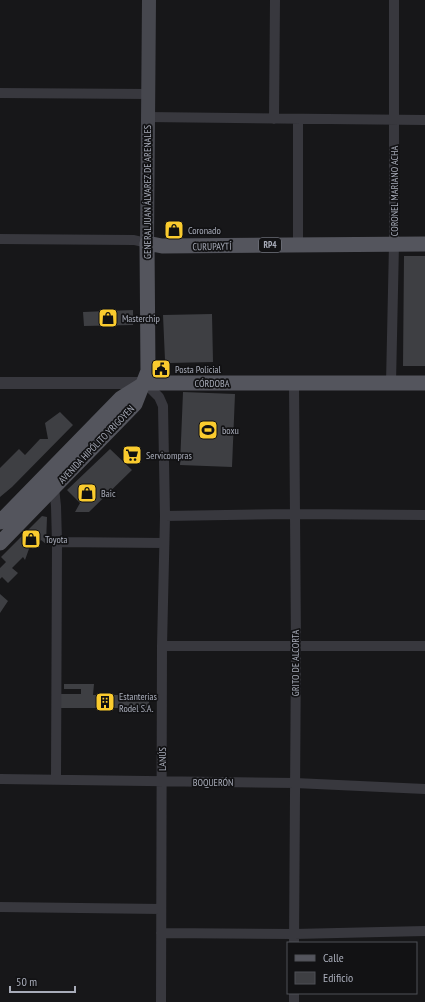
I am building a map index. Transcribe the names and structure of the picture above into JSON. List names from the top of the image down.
{
  "streets": {
    "main road": [
      "GENERAL JUAN ÁLVAREZ DE ARENALES",
      "RP4",
      "CURUPAYTÍ",
      "CÓRDOBA",
      "AVENIDA HIPÓLITO YRIGOYEN"
    ],
    "street": [
      "CORONEL MARIANO ACHA",
      "GRITO DE ALCORTA",
      "LANÚS",
      "BOQUERÓN"
    ]
  },
  "crossings": [
    ["CORONEL MARIANO ACHA", "CURUPAYTÍ"],
    ["CORONEL MARIANO ACHA", "CÓRDOBA"],
    ["GENERAL JUAN ÁLVAREZ DE ARENALES", "CURUPAYTÍ"],
    ["GENERAL JUAN ÁLVAREZ DE ARENALES", "CÓRDOBA"],
    ["GENERAL JUAN ÁLVAREZ DE ARENALES", "AVENIDA HIPÓLITO YRIGOYEN"],
    ["GENERAL JUAN ÁLVAREZ DE ARENALES", "LANÚS"],
    ["CÓRDOBA", "AVENIDA HIPÓLITO YRIGOYEN"],
    ["CÓRDOBA", "GRITO DE ALCORTA"],
    ["CÓRDOBA", "LANÚS"],
    ["AVENIDA HIPÓLITO YRIGOYEN", "LANÚS"],
    ["GRITO DE ALCORTA", "BOQUERÓN"],
    ["LANÚS", "BOQUERÓN"]
  ],
  "places": {
    "shop": [
      "Coronado",
      "Masterchip",
      "Baic",
      "Toyota"
    ],
    "public building": ["Posta Policial"],
    "sports": ["boxu"],
    "supermarket": ["Servicompras"],
    "building": ["Estanterias Rodel S.A."]
  },
  "legend": ["Calle", "Edificio"],
  "scale_bar": "50 m"
}
